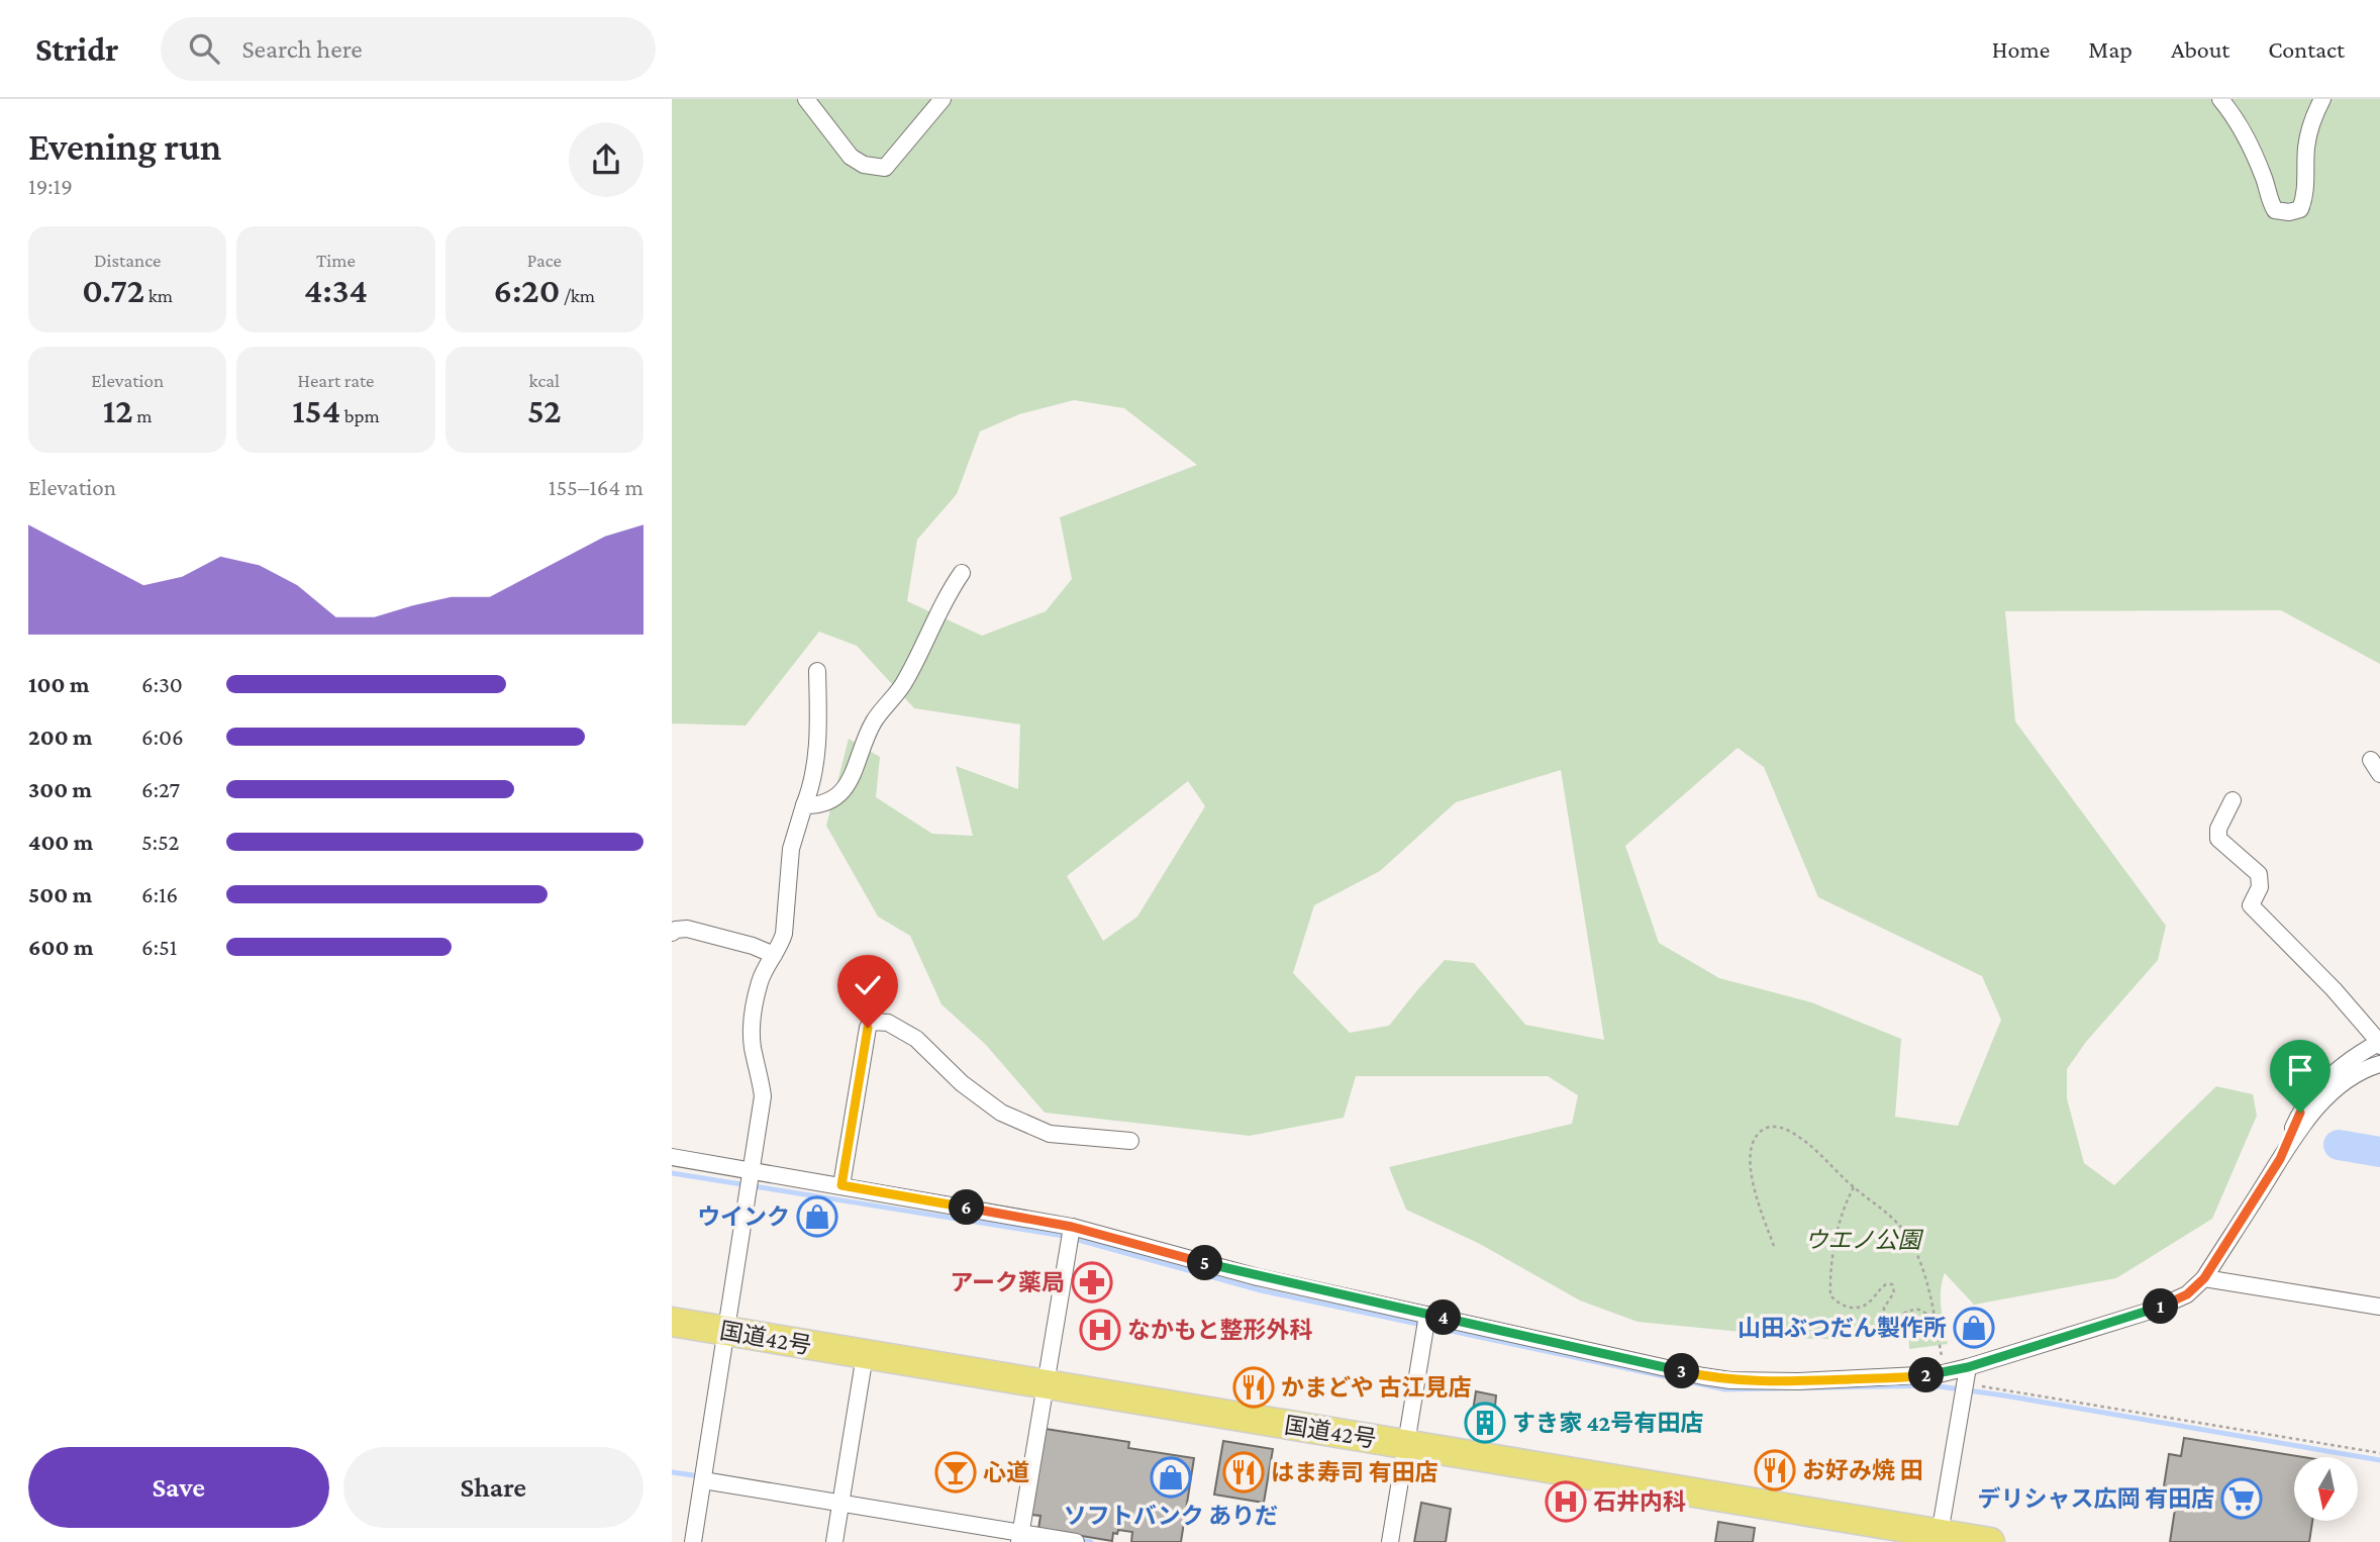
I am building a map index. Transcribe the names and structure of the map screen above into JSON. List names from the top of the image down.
{
  "streets": {
    "highway": ["国道42号"]
  },
  "parks": ["ウエノ公園"],
  "places": {
    "shop": ["ウインク", "山田ぶつだん製作所", "ソフトバンク ありだ"],
    "pharmacy": ["アーク薬局"],
    "hospital": ["なかもと整形外科", "石井内科"],
    "restaurant": ["かまどや 古江見店", "お好み焼 田", "はま寿司 有田店"],
    "building": ["すき家 42号有田店"],
    "bar": ["心道"],
    "supermarket": ["デリシャス広岡 有田店"]
  },
  "north": "bottom",
  "page": {
    "header": "Stridr",
    "search": "Search here",
    "nav": [
      "Home",
      "Map",
      "About",
      "Contact"
    ],
    "heading": ["Evening run", "19:19"],
    "stats": [
      ["Distance", "0.72 km"],
      ["Time", "4:34"],
      ["Pace", "6:20 /km"],
      ["Elevation", "12 m"],
      ["Heart rate", "154 bpm"],
      ["kcal", "52"]
    ],
    "chart": ["Elevation", "155–164 m"],
    "list": [
      {
        "name": "100 m",
        "note": "6:30"
      },
      {
        "name": "200 m",
        "note": "6:06"
      },
      {
        "name": "300 m",
        "note": "6:27"
      },
      {
        "name": "400 m",
        "note": "5:52"
      },
      {
        "name": "500 m",
        "note": "6:16"
      },
      {
        "name": "600 m",
        "note": "6:51"
      }
    ],
    "pins": [
      "6",
      "5",
      "1",
      "4",
      "3",
      "2"
    ],
    "buttons": ["Save", "Share"]
  }
}
